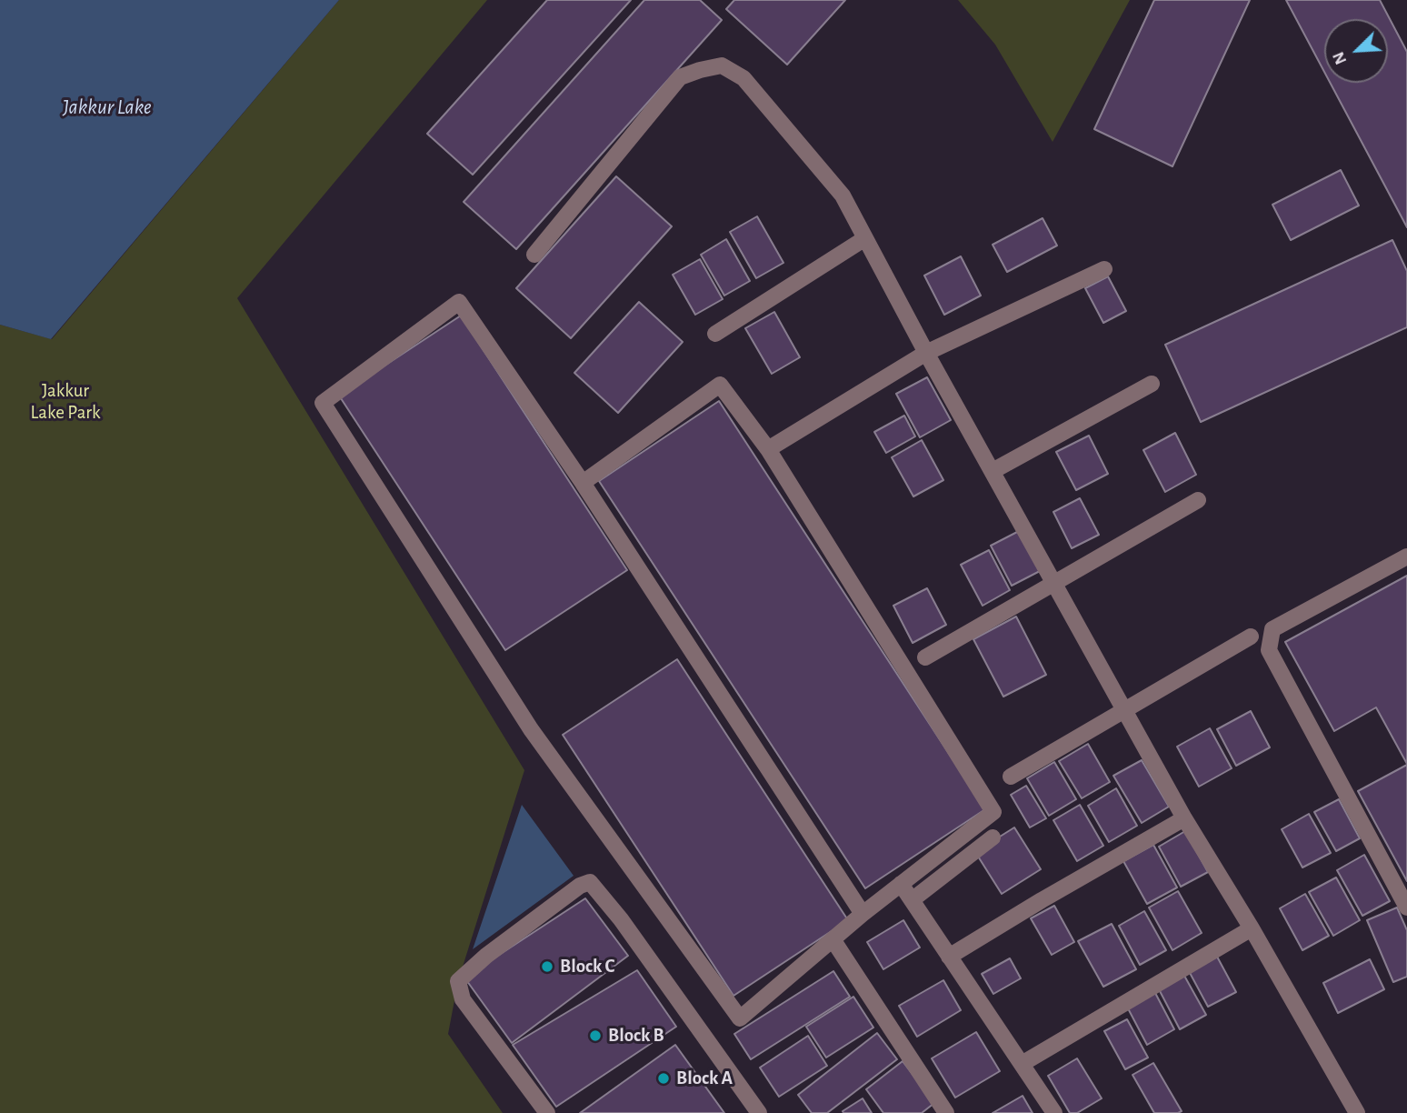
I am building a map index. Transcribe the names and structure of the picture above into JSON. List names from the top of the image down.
{
  "water": ["Jakkur Lake"],
  "parks": ["Jakkur Lake Park"],
  "places": ["Block C", "Block B", "Block A"],
  "north": "bottom left"
}
